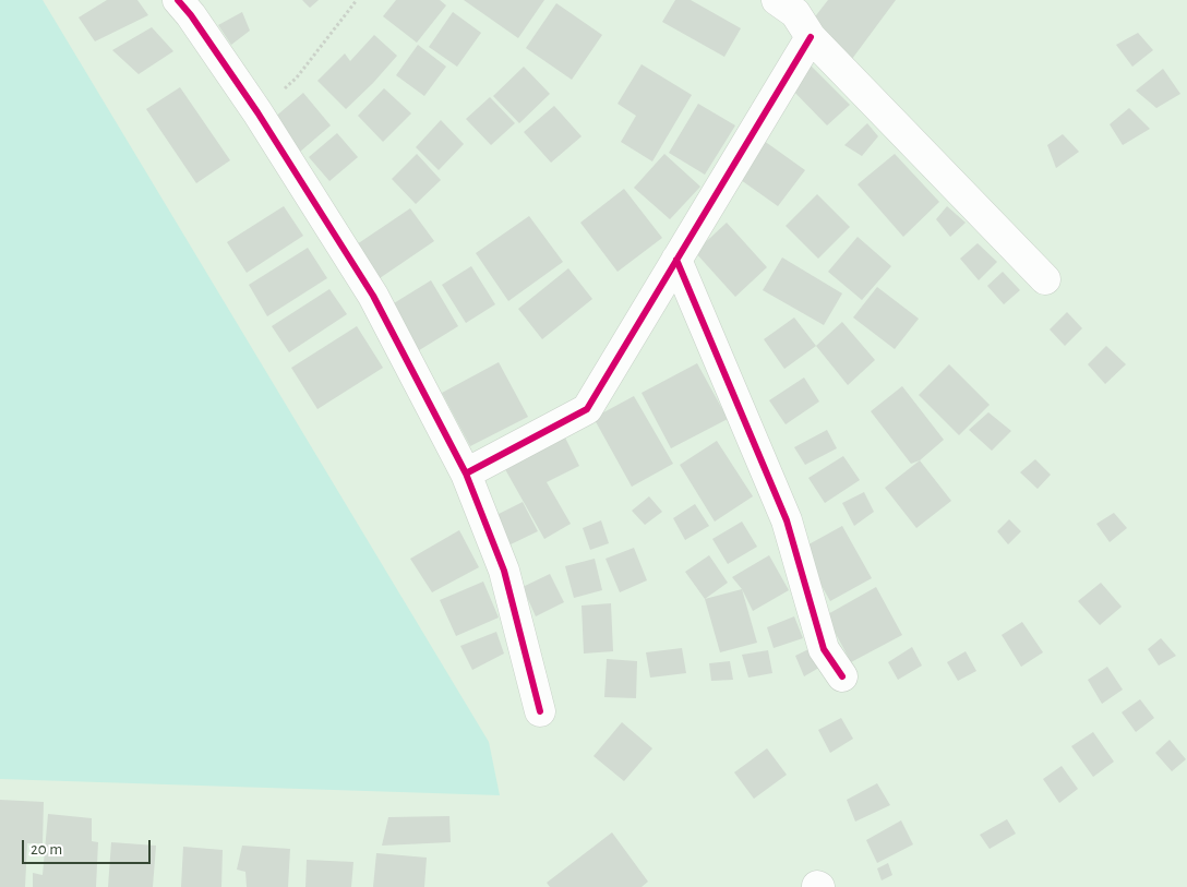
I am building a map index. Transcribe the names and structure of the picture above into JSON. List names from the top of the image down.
{
  "scale_bar": "20 m"
}
